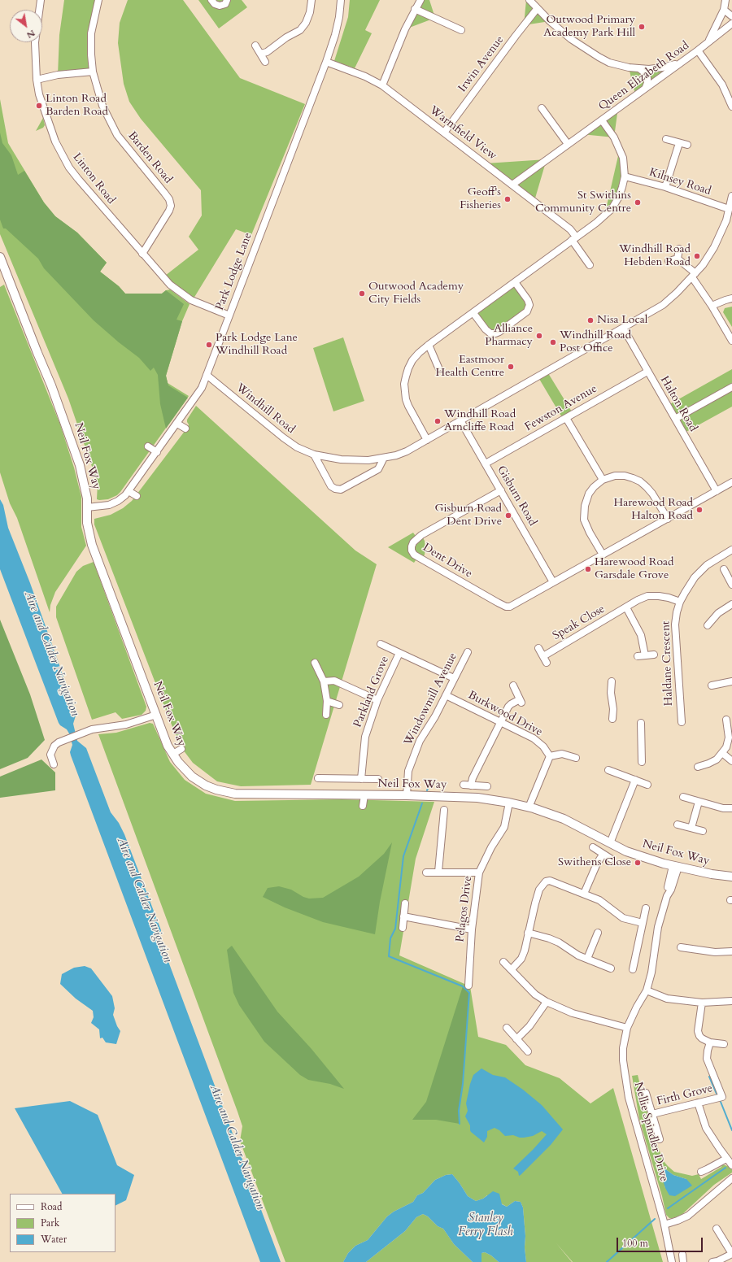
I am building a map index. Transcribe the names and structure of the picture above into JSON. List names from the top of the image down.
{
  "streets": {
    "main road": ["Neil Fox Way"],
    "street": [
      "Irwin Avenue",
      "Queen Elizabeth Road",
      "Warmfield View",
      "Barden Road",
      "Linton Road",
      "Kilnsey Road",
      "Park Lodge Lane",
      "Halton Road",
      "Fewston Avenue",
      "Windhill Road",
      "Gisburn Road",
      "Dent Drive",
      "Speak Close",
      "Haldane Crescent",
      "Parkland Grove",
      "Windowmill Avenue",
      "Burkwood Drive",
      "Pelagos Drive",
      "Firth Grove",
      "Nellie Spindler Drive"
    ]
  },
  "crossings": [
    ["Irwin Avenue", "Warmfield View"],
    ["Queen Elizabeth Road", "Warmfield View"],
    ["Warmfield View", "Park Lodge Lane"],
    ["Barden Road", "Linton Road"],
    ["Linton Road", "Park Lodge Lane"],
    ["Kilnsey Road", "Windhill Road"],
    ["Park Lodge Lane", "Windhill Road"],
    ["Park Lodge Lane", "Neil Fox Way"],
    ["Halton Road", "Fewston Avenue"],
    ["Halton Road", "Windhill Road"],
    ["Fewston Avenue", "Gisburn Road"],
    ["Windhill Road", "Gisburn Road"],
    ["Neil Fox Way", "Windowmill Avenue"],
    ["Neil Fox Way", "Pelagos Drive"],
    ["Neil Fox Way", "Nellie Spindler Drive"],
    ["Gisburn Road", "Dent Drive"],
    ["Speak Close", "Haldane Crescent"],
    ["Windowmill Avenue", "Burkwood Drive"]
  ],
  "water": ["Aire and Calder Navigation", "Stanley Ferry Flash"],
  "places": [
    "Outwood Primary Academy Park Hill",
    "Linton Road Barden Road",
    "Geoff's Fisheries",
    "St Swithins Community Centre",
    "Windhill Road Hebden Road",
    "Outwood Academy City Fields",
    "Nisa Local",
    "Alliance Pharmacy",
    "Windhill Road Post Office",
    "Park Lodge Lane Windhill Road",
    "Eastmoor Health Centre",
    "Windhill Road Arncliffe Road",
    "Harewood Road Halton Road",
    "Gisburn Road Dent Drive",
    "Harewood Road Garsdale Grove",
    "Swithens Close"
  ],
  "legend": ["Road", "Park", "Water"],
  "scale_bar": "100 m",
  "north": "bottom right"
}
